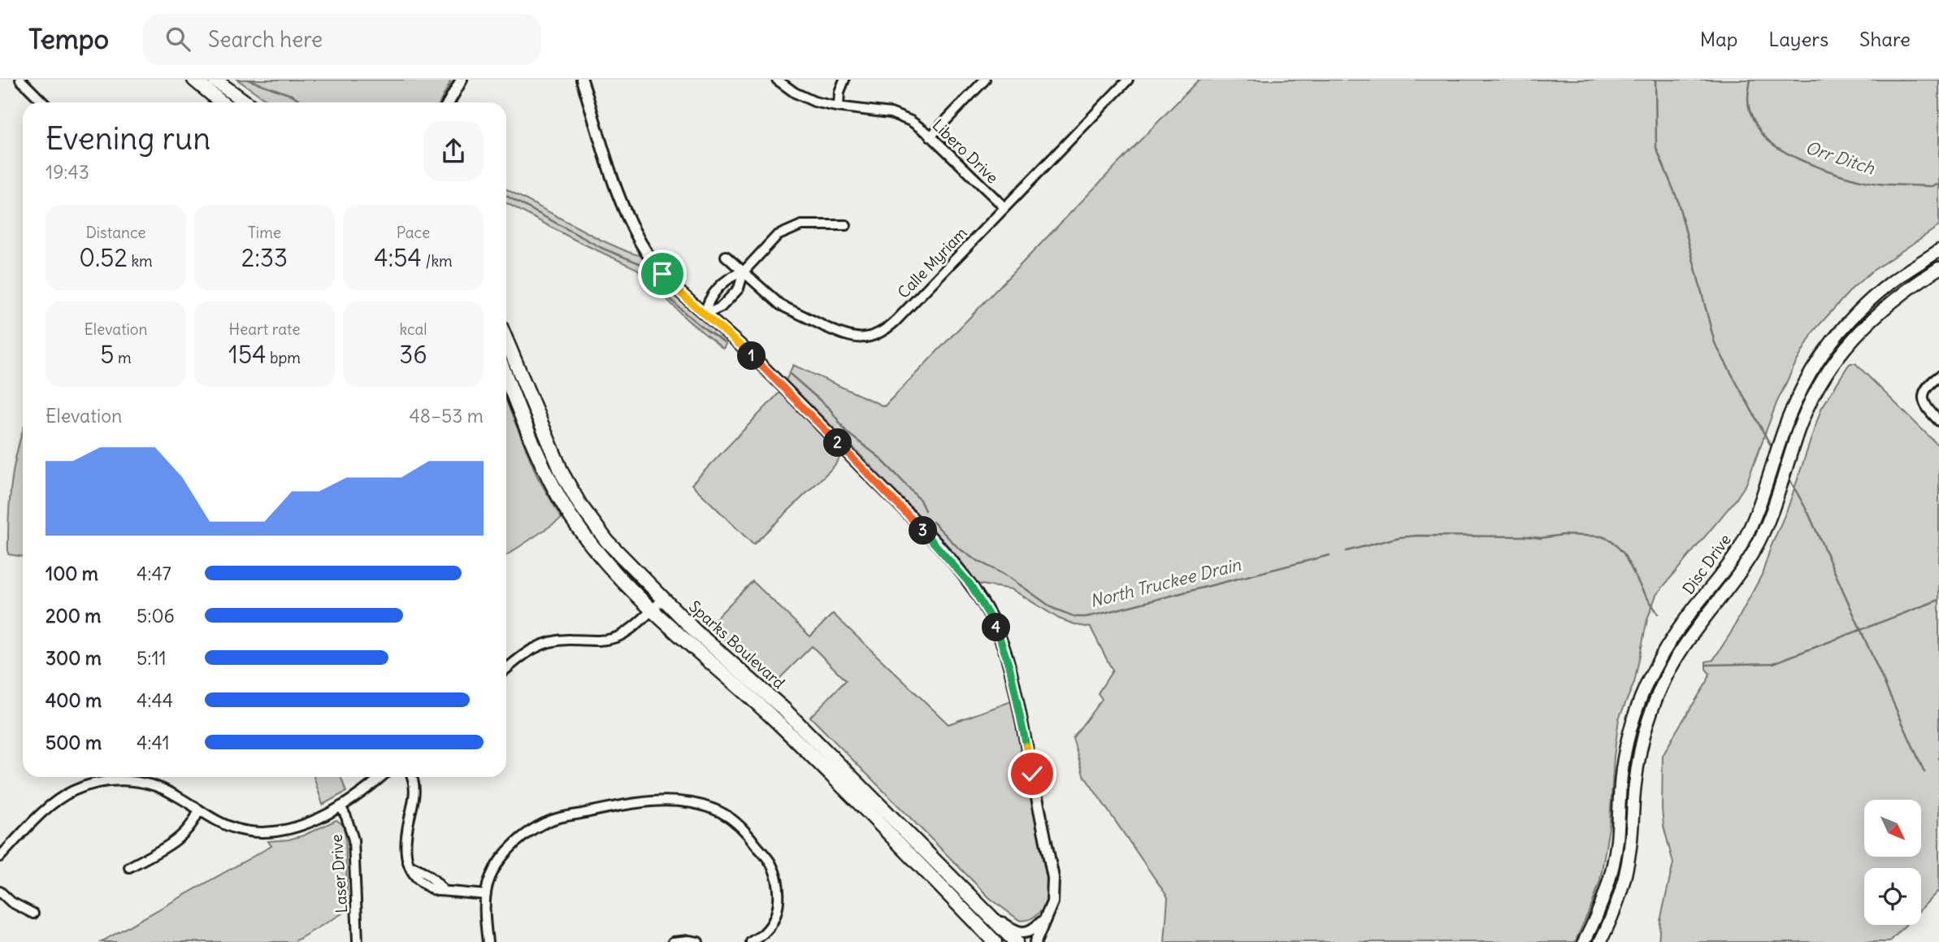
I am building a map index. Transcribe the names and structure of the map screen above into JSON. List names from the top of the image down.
{
  "streets": {
    "main road": ["Disc Drive", "Sparks Boulevard"],
    "street": ["Libero Drive", "Calle Myriam", "Laser Drive"]
  },
  "crossings": [
    ["Libero Drive", "Calle Myriam"]
  ],
  "water": ["Orr Ditch", "North Truckee Drain"],
  "north": "bottom right",
  "page": {
    "header": "Tempo",
    "search": "Search here",
    "nav": ["Map", "Layers", "Share"],
    "heading": ["Evening run", "19:43"],
    "stats": [
      ["Distance", "0.52 km"],
      ["Time", "2:33"],
      ["Pace", "4:54 /km"],
      ["Elevation", "5 m"],
      ["Heart rate", "154 bpm"],
      ["kcal", "36"]
    ],
    "pins": [
      "1",
      "2",
      "3",
      "4"
    ],
    "chart": ["Elevation", "48–53 m"],
    "list": [
      {
        "name": "100 m",
        "note": "4:47"
      },
      {
        "name": "200 m",
        "note": "5:06"
      },
      {
        "name": "300 m",
        "note": "5:11"
      },
      {
        "name": "400 m",
        "note": "4:44"
      },
      {
        "name": "500 m",
        "note": "4:41"
      }
    ]
  }
}
